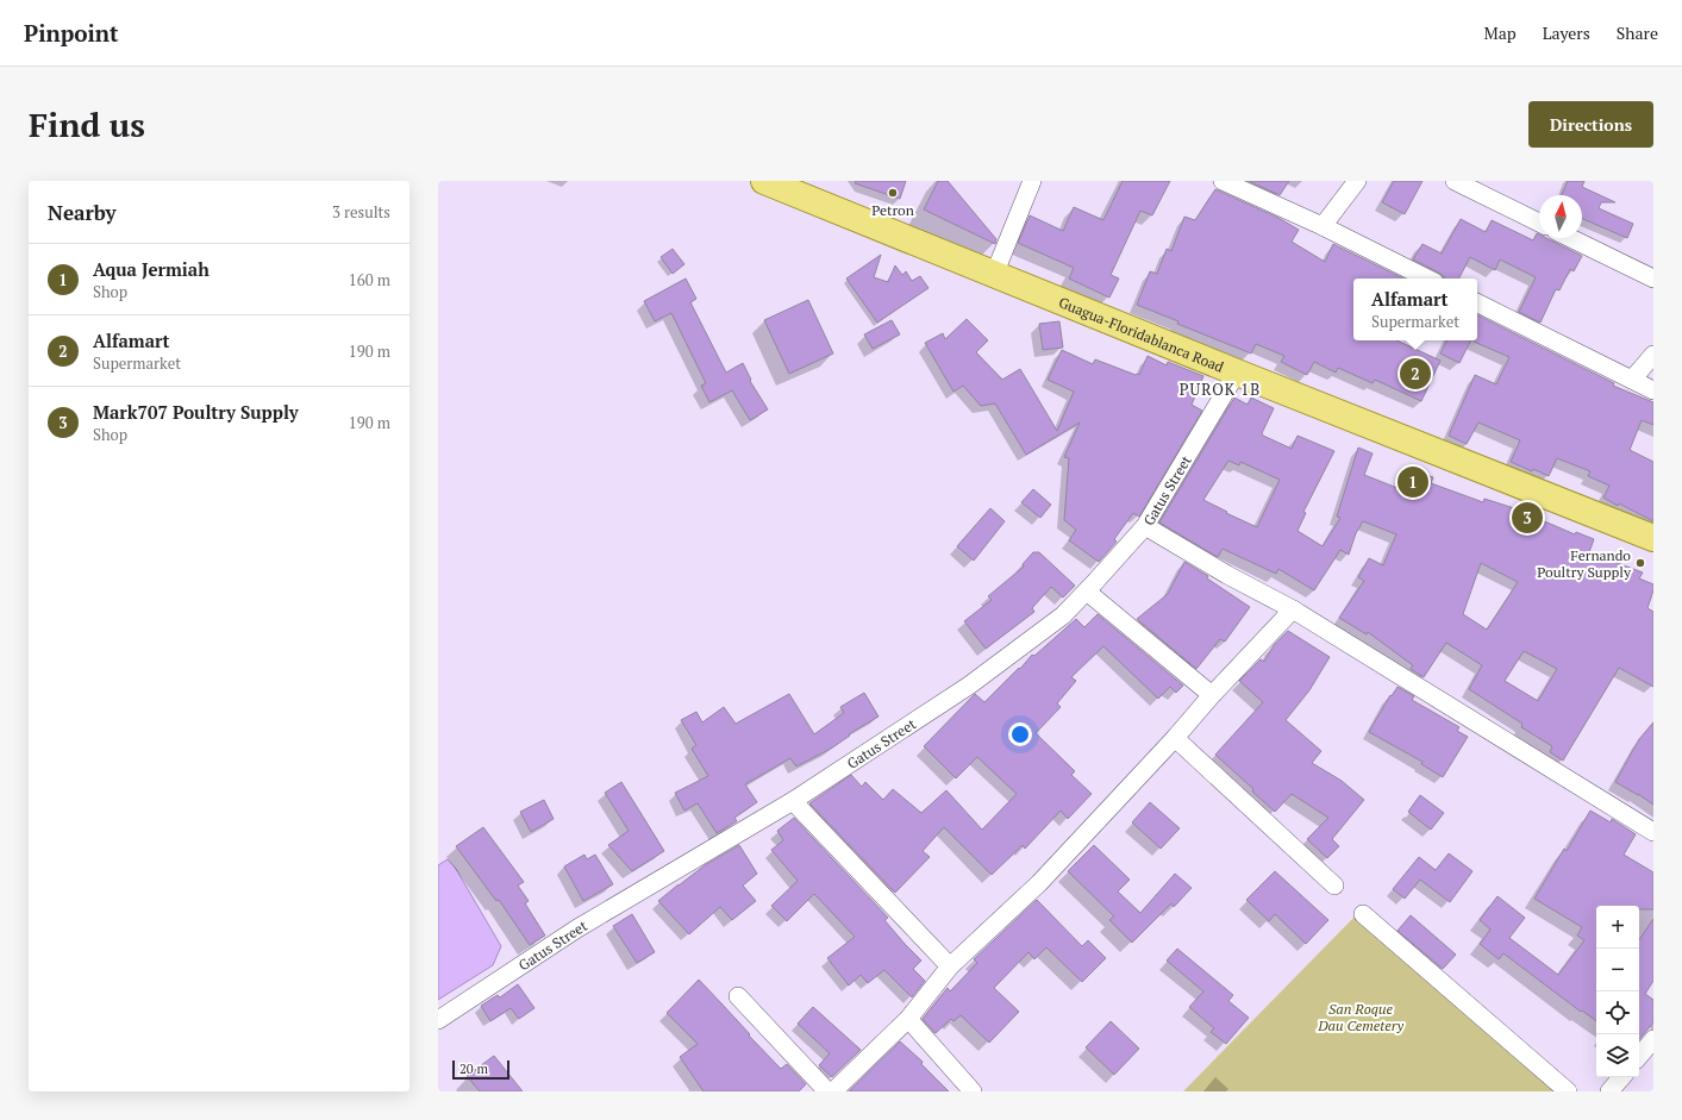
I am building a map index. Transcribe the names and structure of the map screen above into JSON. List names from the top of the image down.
{
  "streets": {
    "main road": ["Guagua-Floridablanca Road"],
    "street": ["Gatus Street"]
  },
  "crossings": [
    ["Guagua-Floridablanca Road", "Gatus Street"]
  ],
  "districts": ["PUROK 1B"],
  "parks": ["San Roque Dau Cemetery"],
  "places": ["Petron", "Fernando Poultry Supply"],
  "scale_bar": "20 m",
  "north": "top",
  "page": {
    "header": "Pinpoint",
    "nav": ["Map", "Layers", "Share"],
    "buttons": "Directions",
    "title": "Find us",
    "heading": ["Nearby", "3 results"],
    "list": [
      {
        "mark": "1",
        "name": "Aqua Jermiah",
        "note": "Shop",
        "value": "160 m"
      },
      {
        "mark": "2",
        "name": "Alfamart",
        "note": "Supermarket",
        "value": "190 m"
      },
      {
        "mark": "3",
        "name": "Mark707 Poultry Supply",
        "note": "Shop",
        "value": "190 m"
      }
    ],
    "popup": ["Alfamart", "Supermarket"],
    "pins": ["2", "1", "3"],
    "map_buttons": ["+", "−"],
    "scale": "20 m"
  }
}
